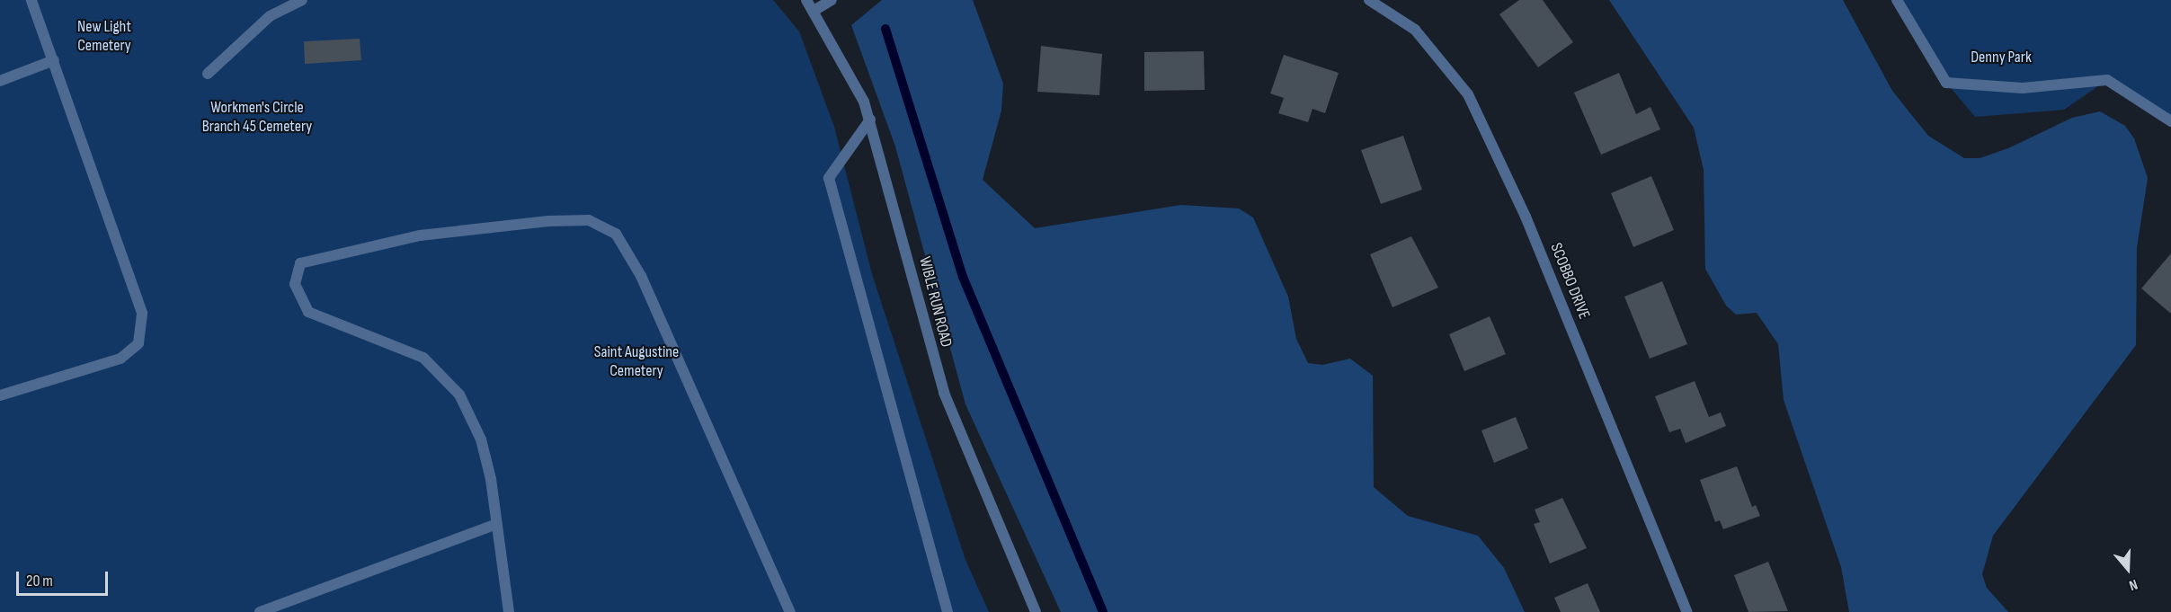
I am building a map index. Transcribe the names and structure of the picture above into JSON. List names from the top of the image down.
{
  "streets": {
    "street": ["SCOBBO DRIVE", "WIBLE RUN ROAD"]
  },
  "parks": [
    "New Light Cemetery",
    "Denny Park",
    "Workmen's Circle Branch 45 Cemetery",
    "Saint Augustine Cemetery"
  ],
  "scale_bar": "20 m",
  "north": "bottom"
}
